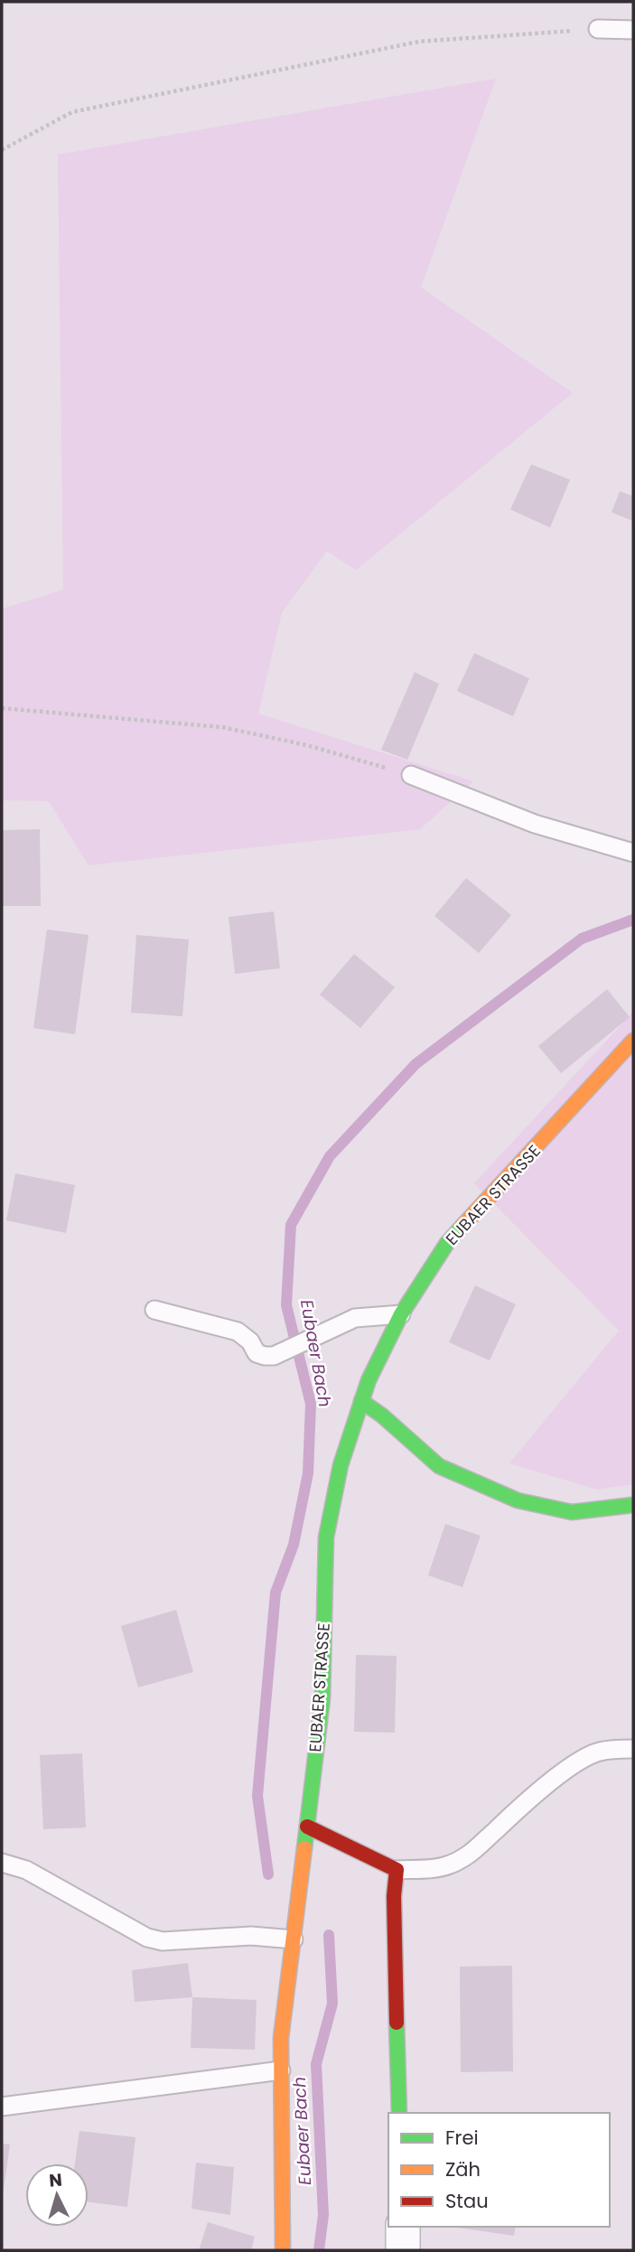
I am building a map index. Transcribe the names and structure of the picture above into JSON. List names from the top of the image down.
{
  "streets": {
    "street": ["EUBAER STRASSE"]
  },
  "water": ["Eubaer Bach"],
  "legend": ["Frei", "Zäh", "Stau"],
  "north": "top"
}
